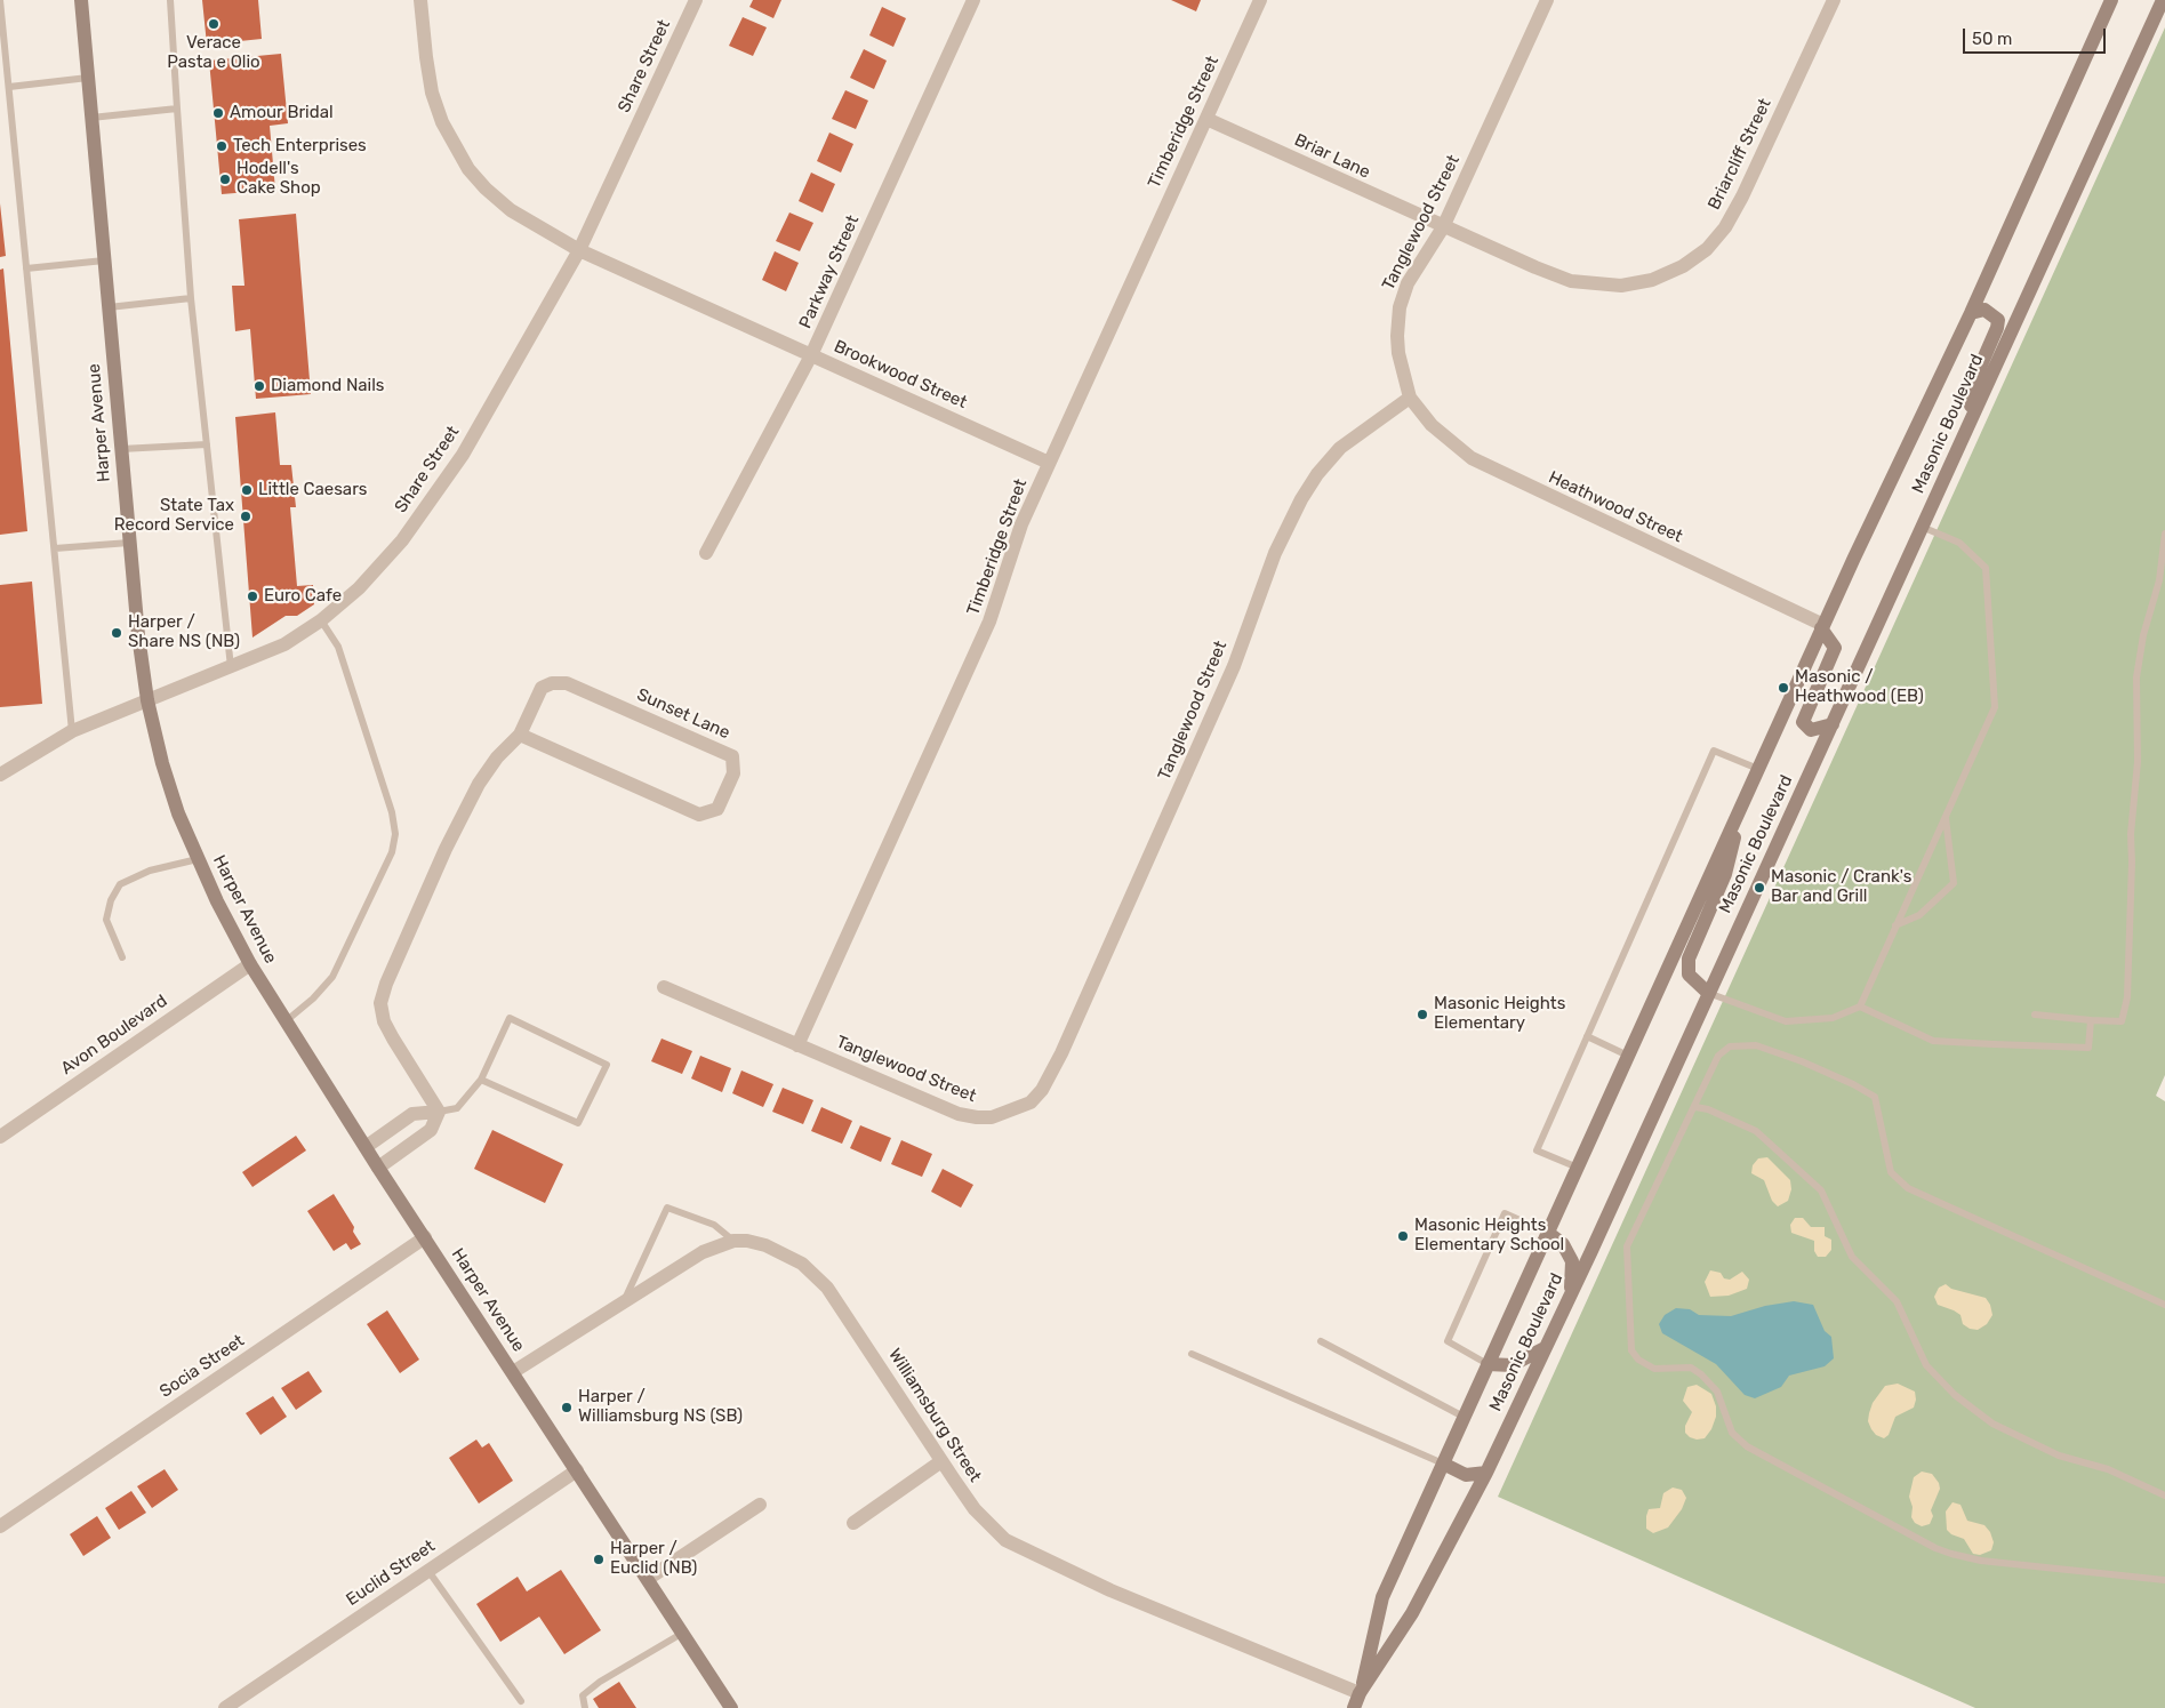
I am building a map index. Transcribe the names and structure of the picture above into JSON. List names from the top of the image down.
{
  "streets": {
    "main road": ["Harper Avenue", "Masonic Boulevard"],
    "street": [
      "Share Street",
      "Timberidge Street",
      "Briarcliff Street",
      "Briar Lane",
      "Tanglewood Street",
      "Parkway Street",
      "Brookwood Street",
      "Heathwood Street",
      "Sunset Lane",
      "Avon Boulevard",
      "Socia Street",
      "Williamsburg Street",
      "Euclid Street"
    ]
  },
  "crossings": [
    ["Share Street", "Brookwood Street"],
    ["Share Street", "Harper Avenue"],
    ["Timberidge Street", "Briar Lane"],
    ["Timberidge Street", "Tanglewood Street"],
    ["Timberidge Street", "Brookwood Street"],
    ["Briarcliff Street", "Briar Lane"],
    ["Briarcliff Street", "Tanglewood Street"],
    ["Briar Lane", "Tanglewood Street"],
    ["Tanglewood Street", "Heathwood Street"],
    ["Parkway Street", "Brookwood Street"],
    ["Harper Avenue", "Avon Boulevard"],
    ["Harper Avenue", "Socia Street"],
    ["Harper Avenue", "Williamsburg Street"],
    ["Harper Avenue", "Euclid Street"],
    ["Masonic Boulevard", "Heathwood Street"],
    ["Masonic Boulevard", "Williamsburg Street"]
  ],
  "places": [
    "Verace Pasta e Olio",
    "Amour Bridal",
    "Tech Enterprises",
    "Hodell's Cake Shop",
    "Diamond Nails",
    "Little Caesars",
    "State Tax Record Service",
    "Euro Cafe",
    "Harper / Share NS (NB)",
    "Masonic / Heathwood (EB)",
    "Masonic / Crank's Bar and Grill",
    "Masonic Heights Elementary",
    "Masonic Heights Elementary School",
    "Harper / Williamsburg NS (SB)",
    "Harper / Euclid (NB)"
  ],
  "scale_bar": "50 m"
}
